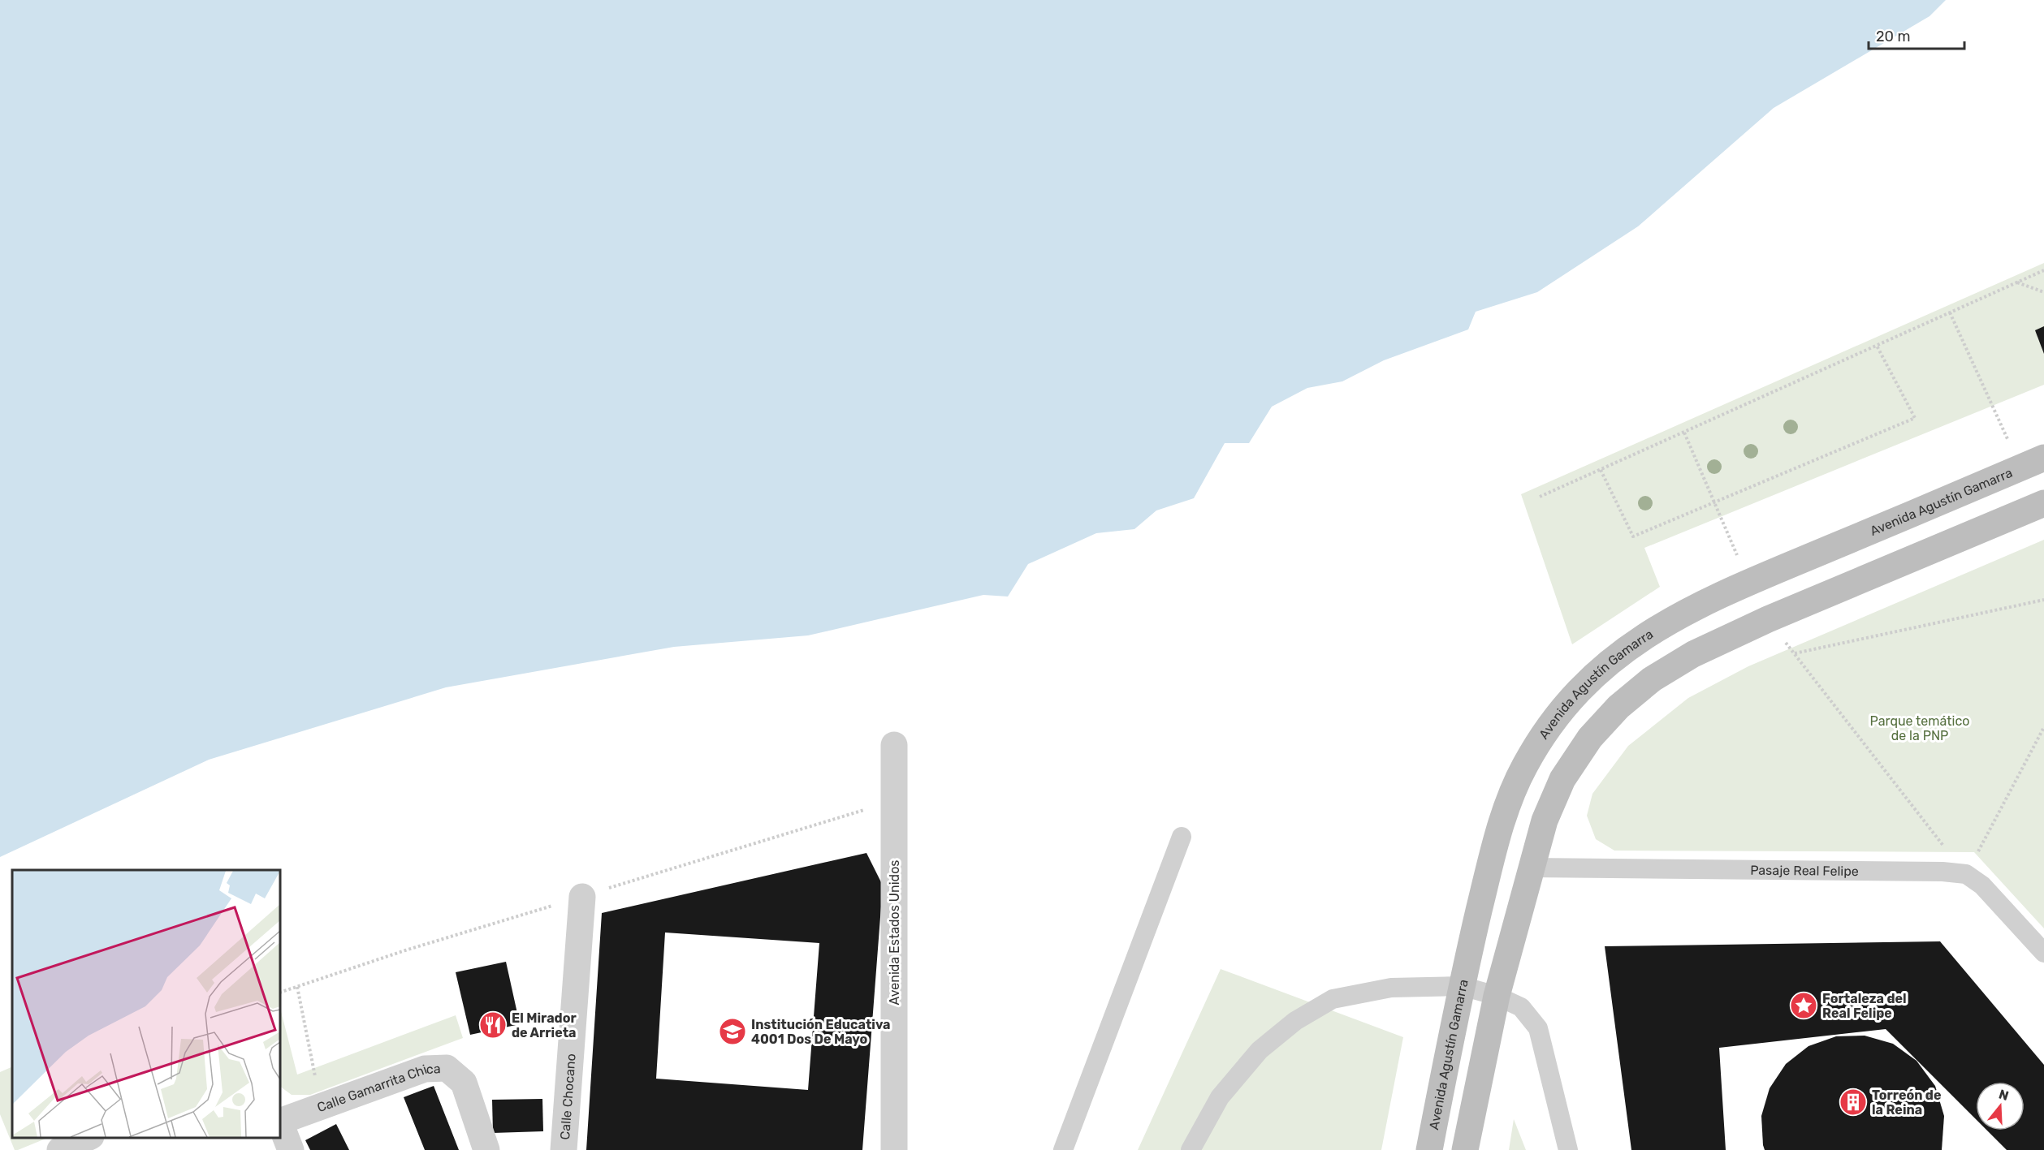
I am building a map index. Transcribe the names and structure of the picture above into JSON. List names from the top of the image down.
{
  "streets": {
    "main road": ["Avenida Agustín Gamarra"],
    "street": ["Avenida Estados Unidos", "Calle Gamarrita Chica", "Calle Chocano"],
    "lane": ["Pasaje Real Felipe"]
  },
  "parks": ["Parque temático de la PNP"],
  "places": {
    "place": ["Fortaleza del Real Felipe"],
    "restaurant": ["El Mirador de Arrieta"],
    "school or university": ["Institución Educativa 4001 Dos De Mayo"],
    "building": ["Torreón de la Reina"]
  },
  "scale_bar": "20 m",
  "north": "top"
}
